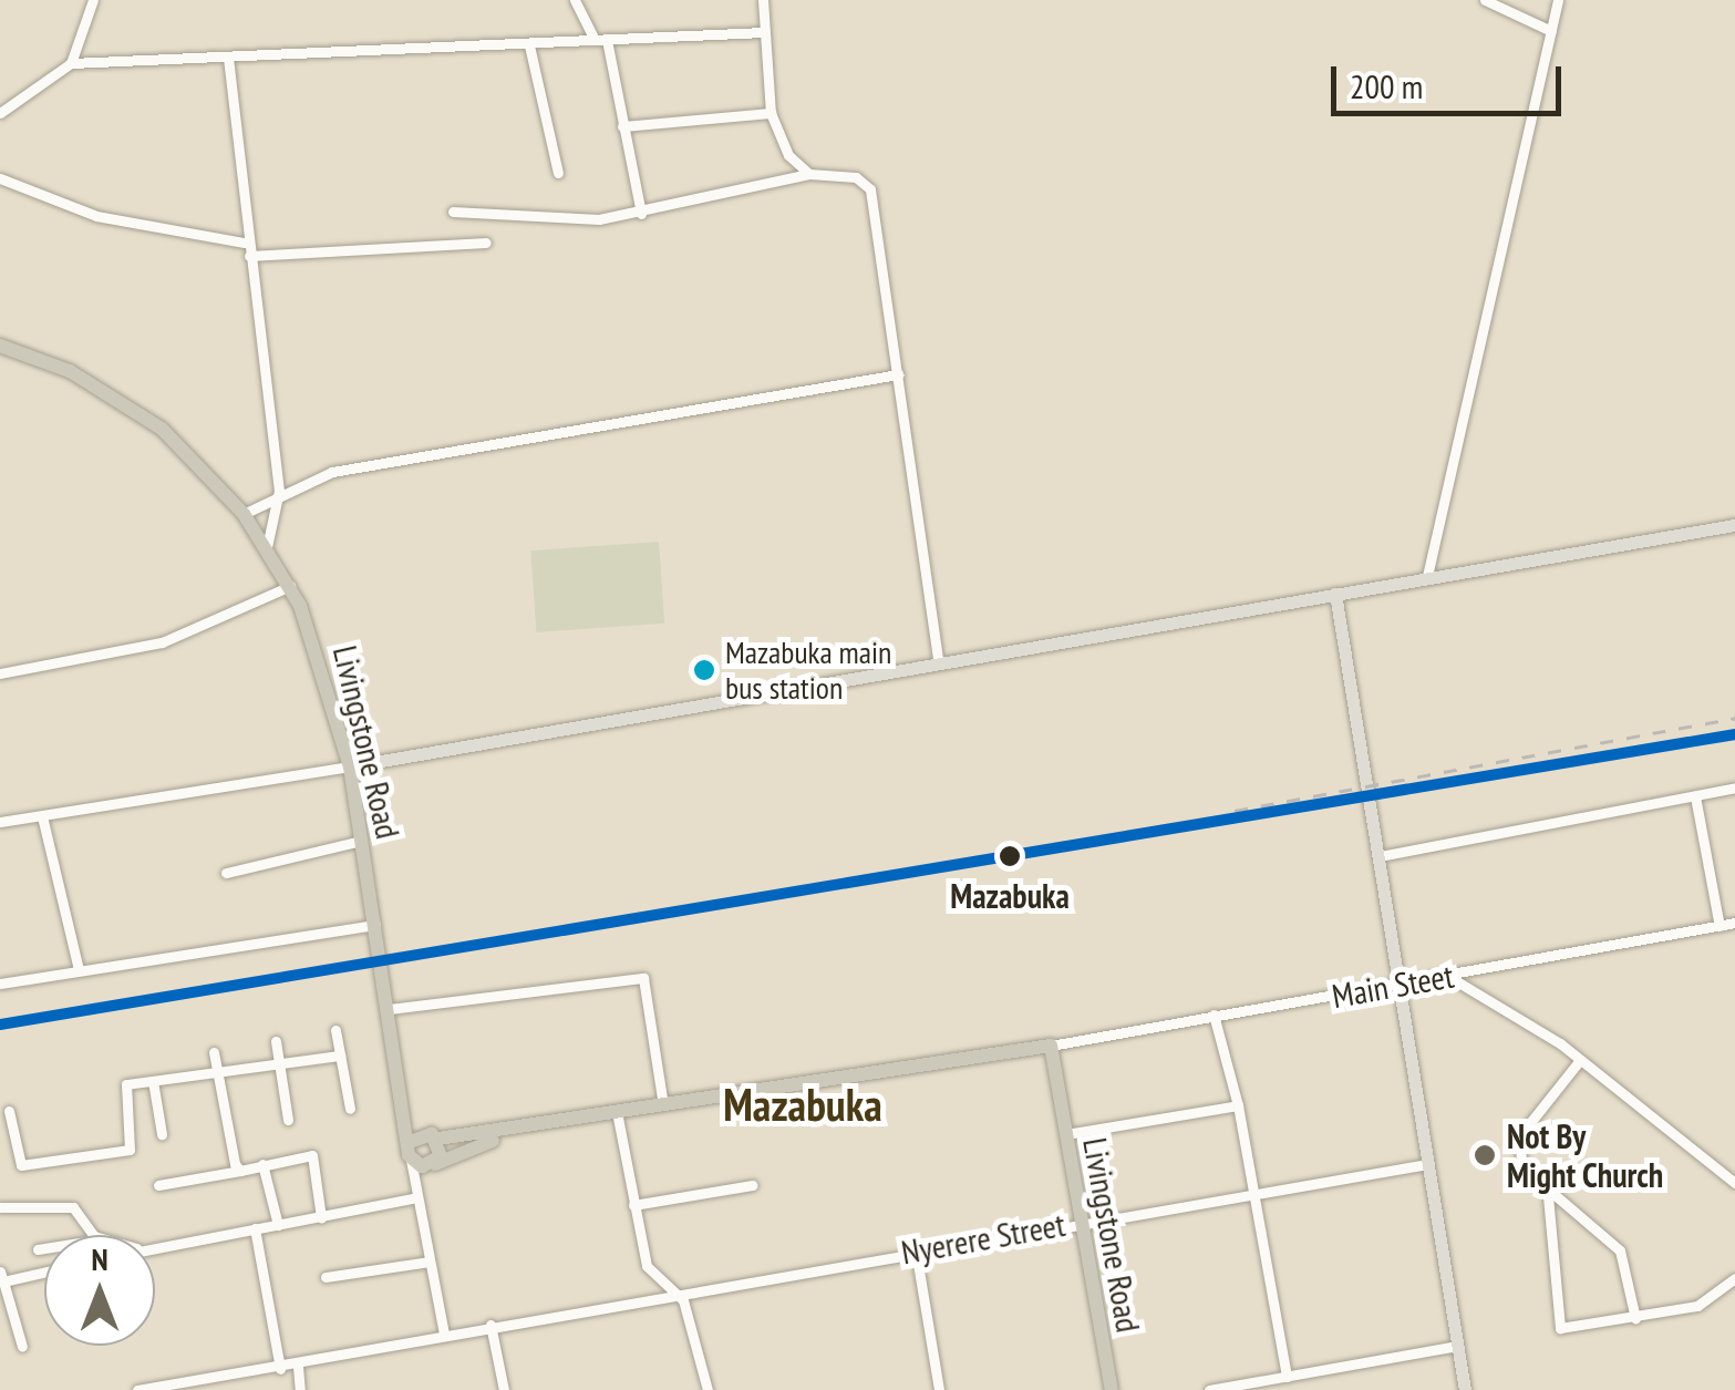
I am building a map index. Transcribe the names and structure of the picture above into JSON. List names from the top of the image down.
{
  "streets": {
    "highway": ["Livingstone Road"],
    "street": ["Main Steet", "Nyerere Street"]
  },
  "crossings": [
    ["Livingstone Road", "Main Steet"],
    ["Livingstone Road", "Nyerere Street"]
  ],
  "districts": ["Mazabuka"],
  "places": ["Mazabuka main bus station", "Mazabuka", "Not By Might Church"],
  "scale_bar": "200 m",
  "north": "top"
}
